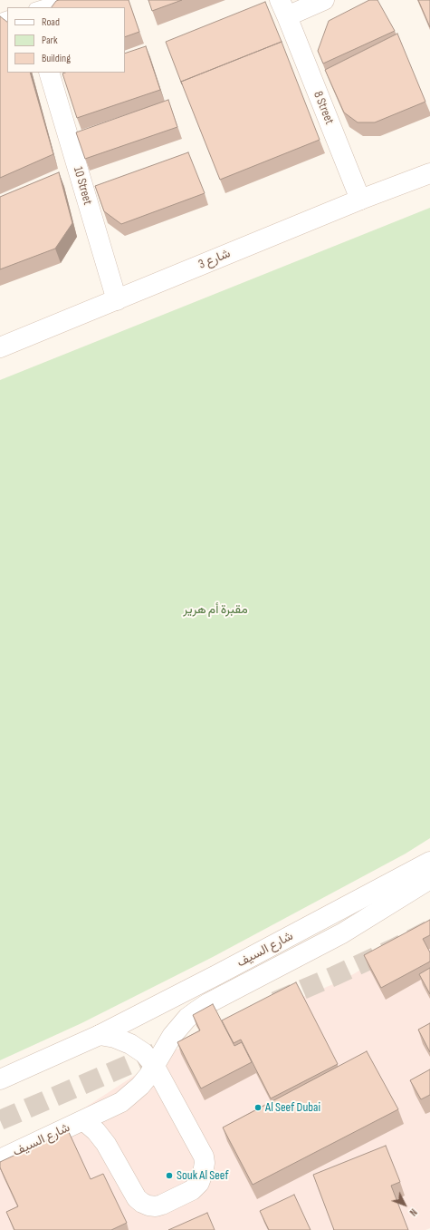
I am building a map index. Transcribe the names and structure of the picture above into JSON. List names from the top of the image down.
{
  "streets": {
    "street": [
      "8 Street",
      "10 Street",
      "شارع 3",
      "شارع السيف"
    ]
  },
  "crossings": [
    ["8 Street", "شارع 3"],
    ["10 Street", "شارع 3"]
  ],
  "parks": ["مقبرة أم هرير"],
  "places": ["Al Seef Dubai", "Souk Al Seef"],
  "legend": ["Road", "Park", "Building"],
  "north": "bottom right"
}
